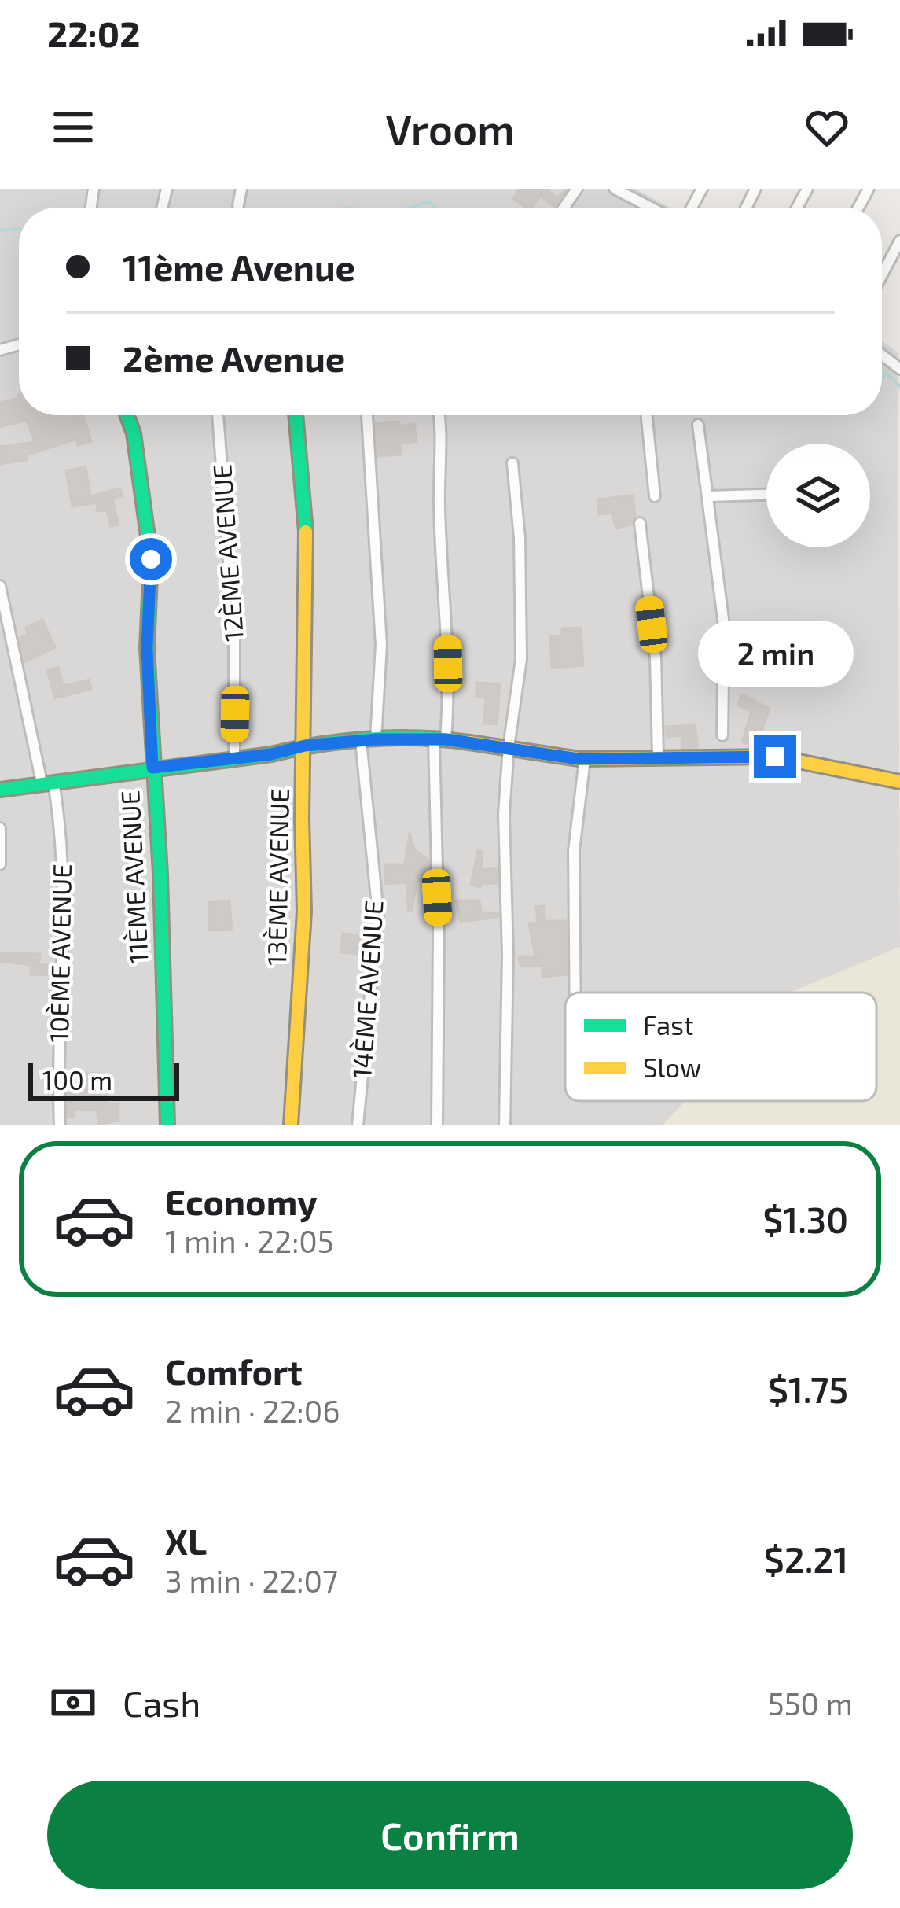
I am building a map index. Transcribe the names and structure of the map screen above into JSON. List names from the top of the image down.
{
  "streets": {
    "street": [
      "12ÈME AVENUE",
      "11ÈME AVENUE",
      "13ÈME AVENUE",
      "10ÈME AVENUE",
      "14ÈME AVENUE"
    ]
  },
  "legend": ["Fast", "Slow"],
  "scale_bar": "100 m",
  "page": {
    "status": "22:02",
    "header": "Vroom",
    "banner": ["11ème Avenue", "2ème Avenue"],
    "bubble": "2 min",
    "scale": "100 m",
    "list": [
      {
        "name": "Economy",
        "note": "1 min · 22:05",
        "value": "$1.30"
      },
      {
        "name": "Comfort",
        "note": "2 min · 22:06",
        "value": "$1.75"
      },
      {
        "name": "XL",
        "note": "3 min · 22:07",
        "value": "$2.21"
      }
    ],
    "pay": ["Cash", "550 m"],
    "buttons": "Confirm"
  }
}
